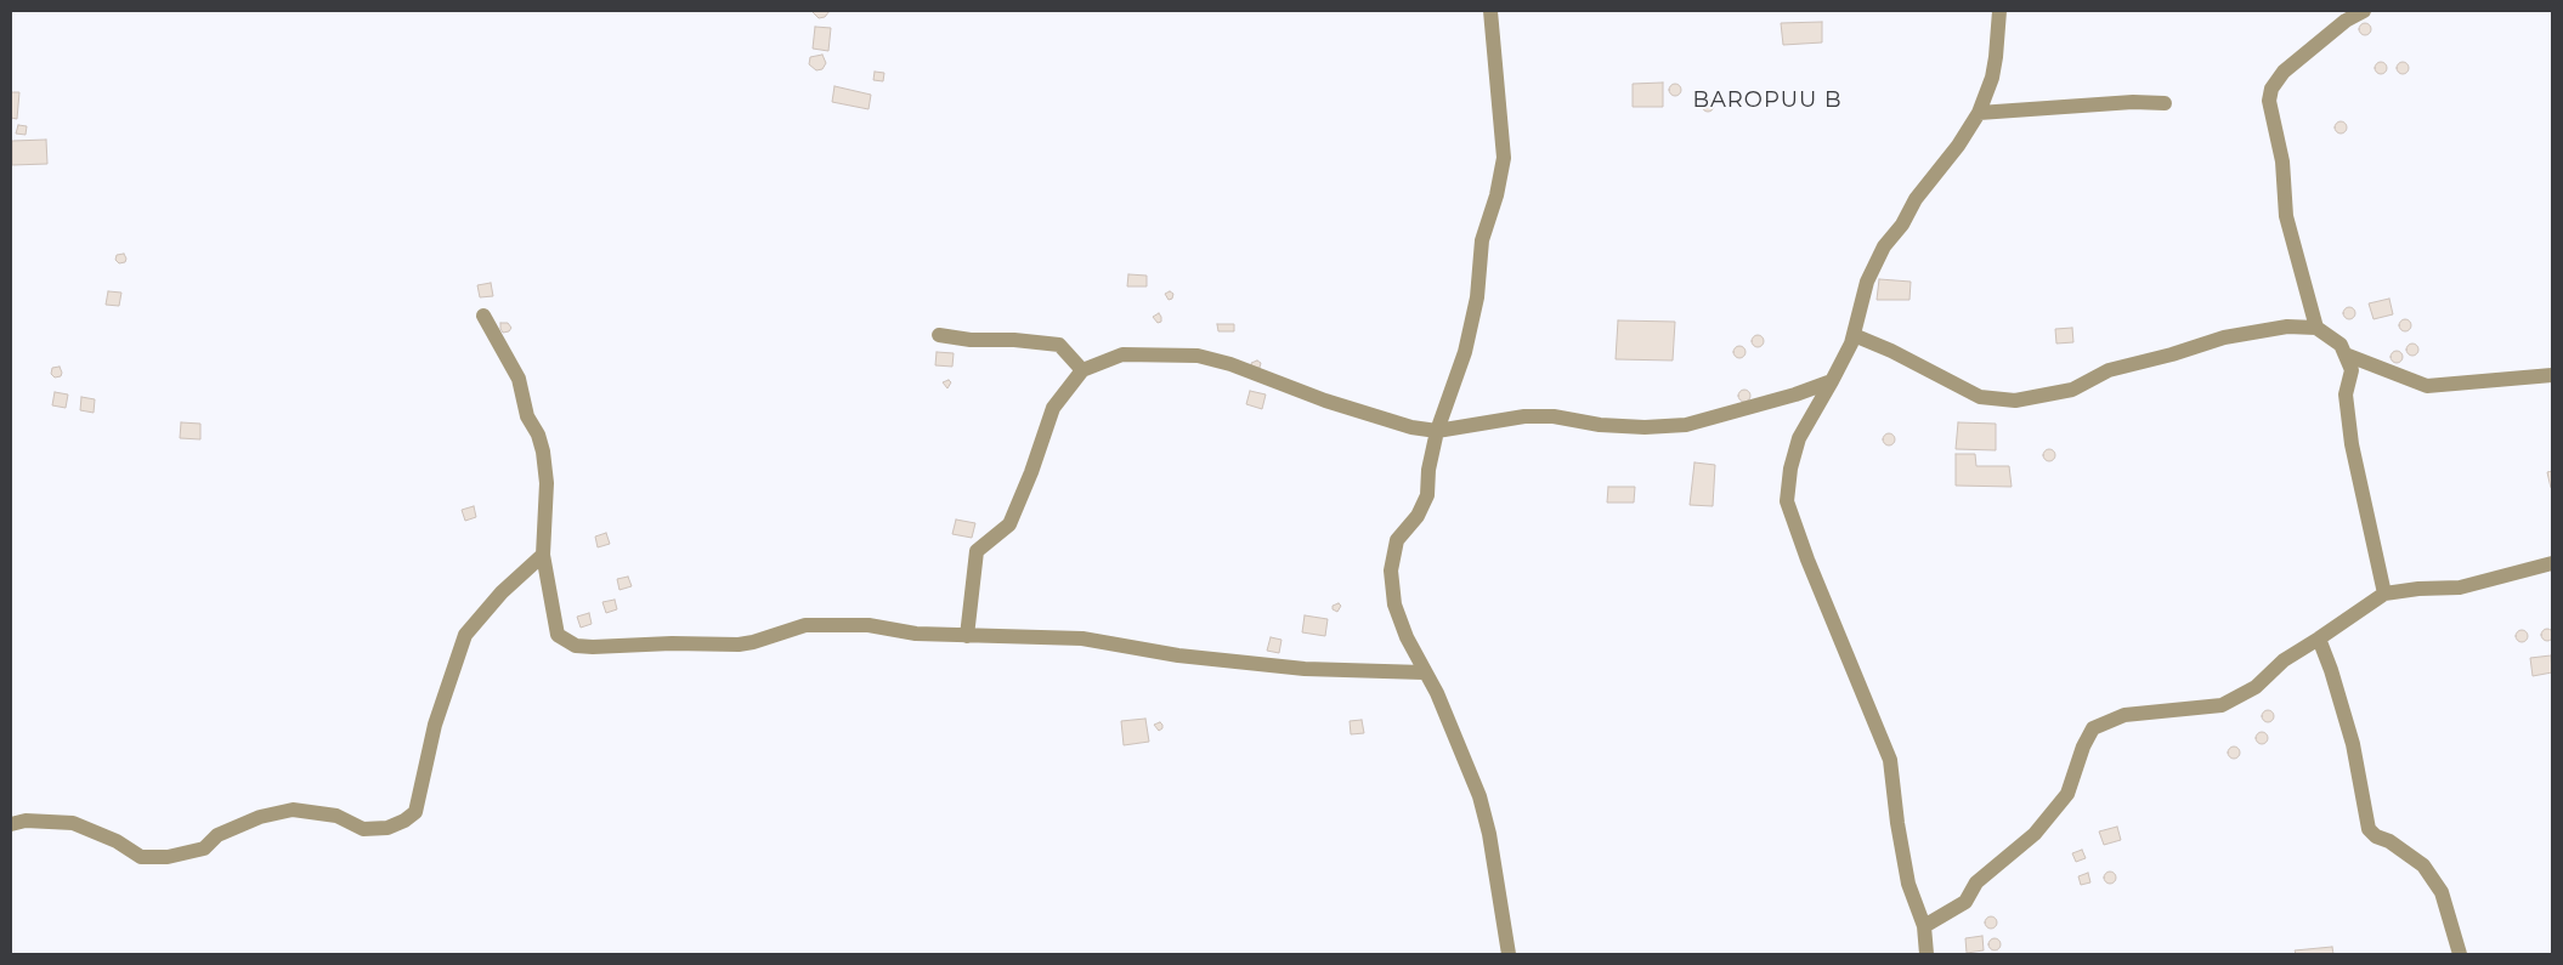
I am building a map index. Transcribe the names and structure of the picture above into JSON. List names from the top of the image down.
{
  "districts": ["BAROPUU B"]
}
